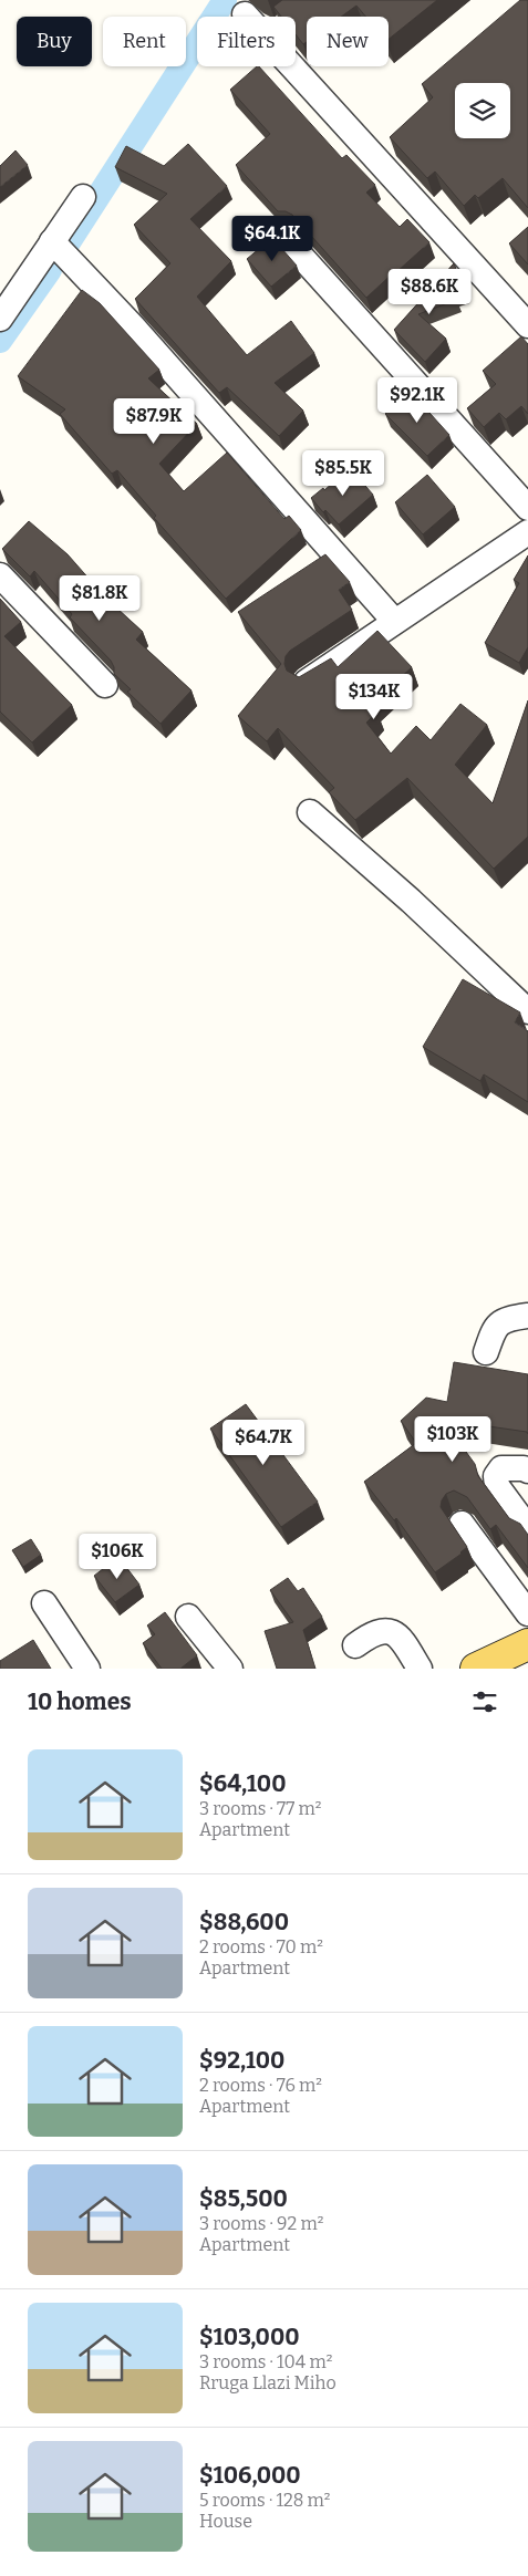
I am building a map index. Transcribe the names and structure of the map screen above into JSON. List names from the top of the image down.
{
  "page": {
    "chip": [
      "Buy",
      "Rent",
      "Filters",
      "New"
    ],
    "price": [
      "$64.1K",
      "$88.6K",
      "$92.1K",
      "$87.9K",
      "$85.5K",
      "$81.8K",
      "$134K",
      "$103K",
      "$64.7K",
      "$106K"
    ],
    "heading": "10 homes",
    "list": [
      {
        "name": "$64,100",
        "note": "3 rooms · 77 m² · Apartment"
      },
      {
        "name": "$88,600",
        "note": "2 rooms · 70 m² · Apartment"
      },
      {
        "name": "$92,100",
        "note": "2 rooms · 76 m² · Apartment"
      },
      {
        "name": "$85,500",
        "note": "3 rooms · 92 m² · Apartment"
      },
      {
        "name": "$103,000",
        "note": "3 rooms · 104 m² · Rruga Llazi Miho"
      },
      {
        "name": "$106,000",
        "note": "5 rooms · 128 m² · House"
      }
    ]
  }
}
